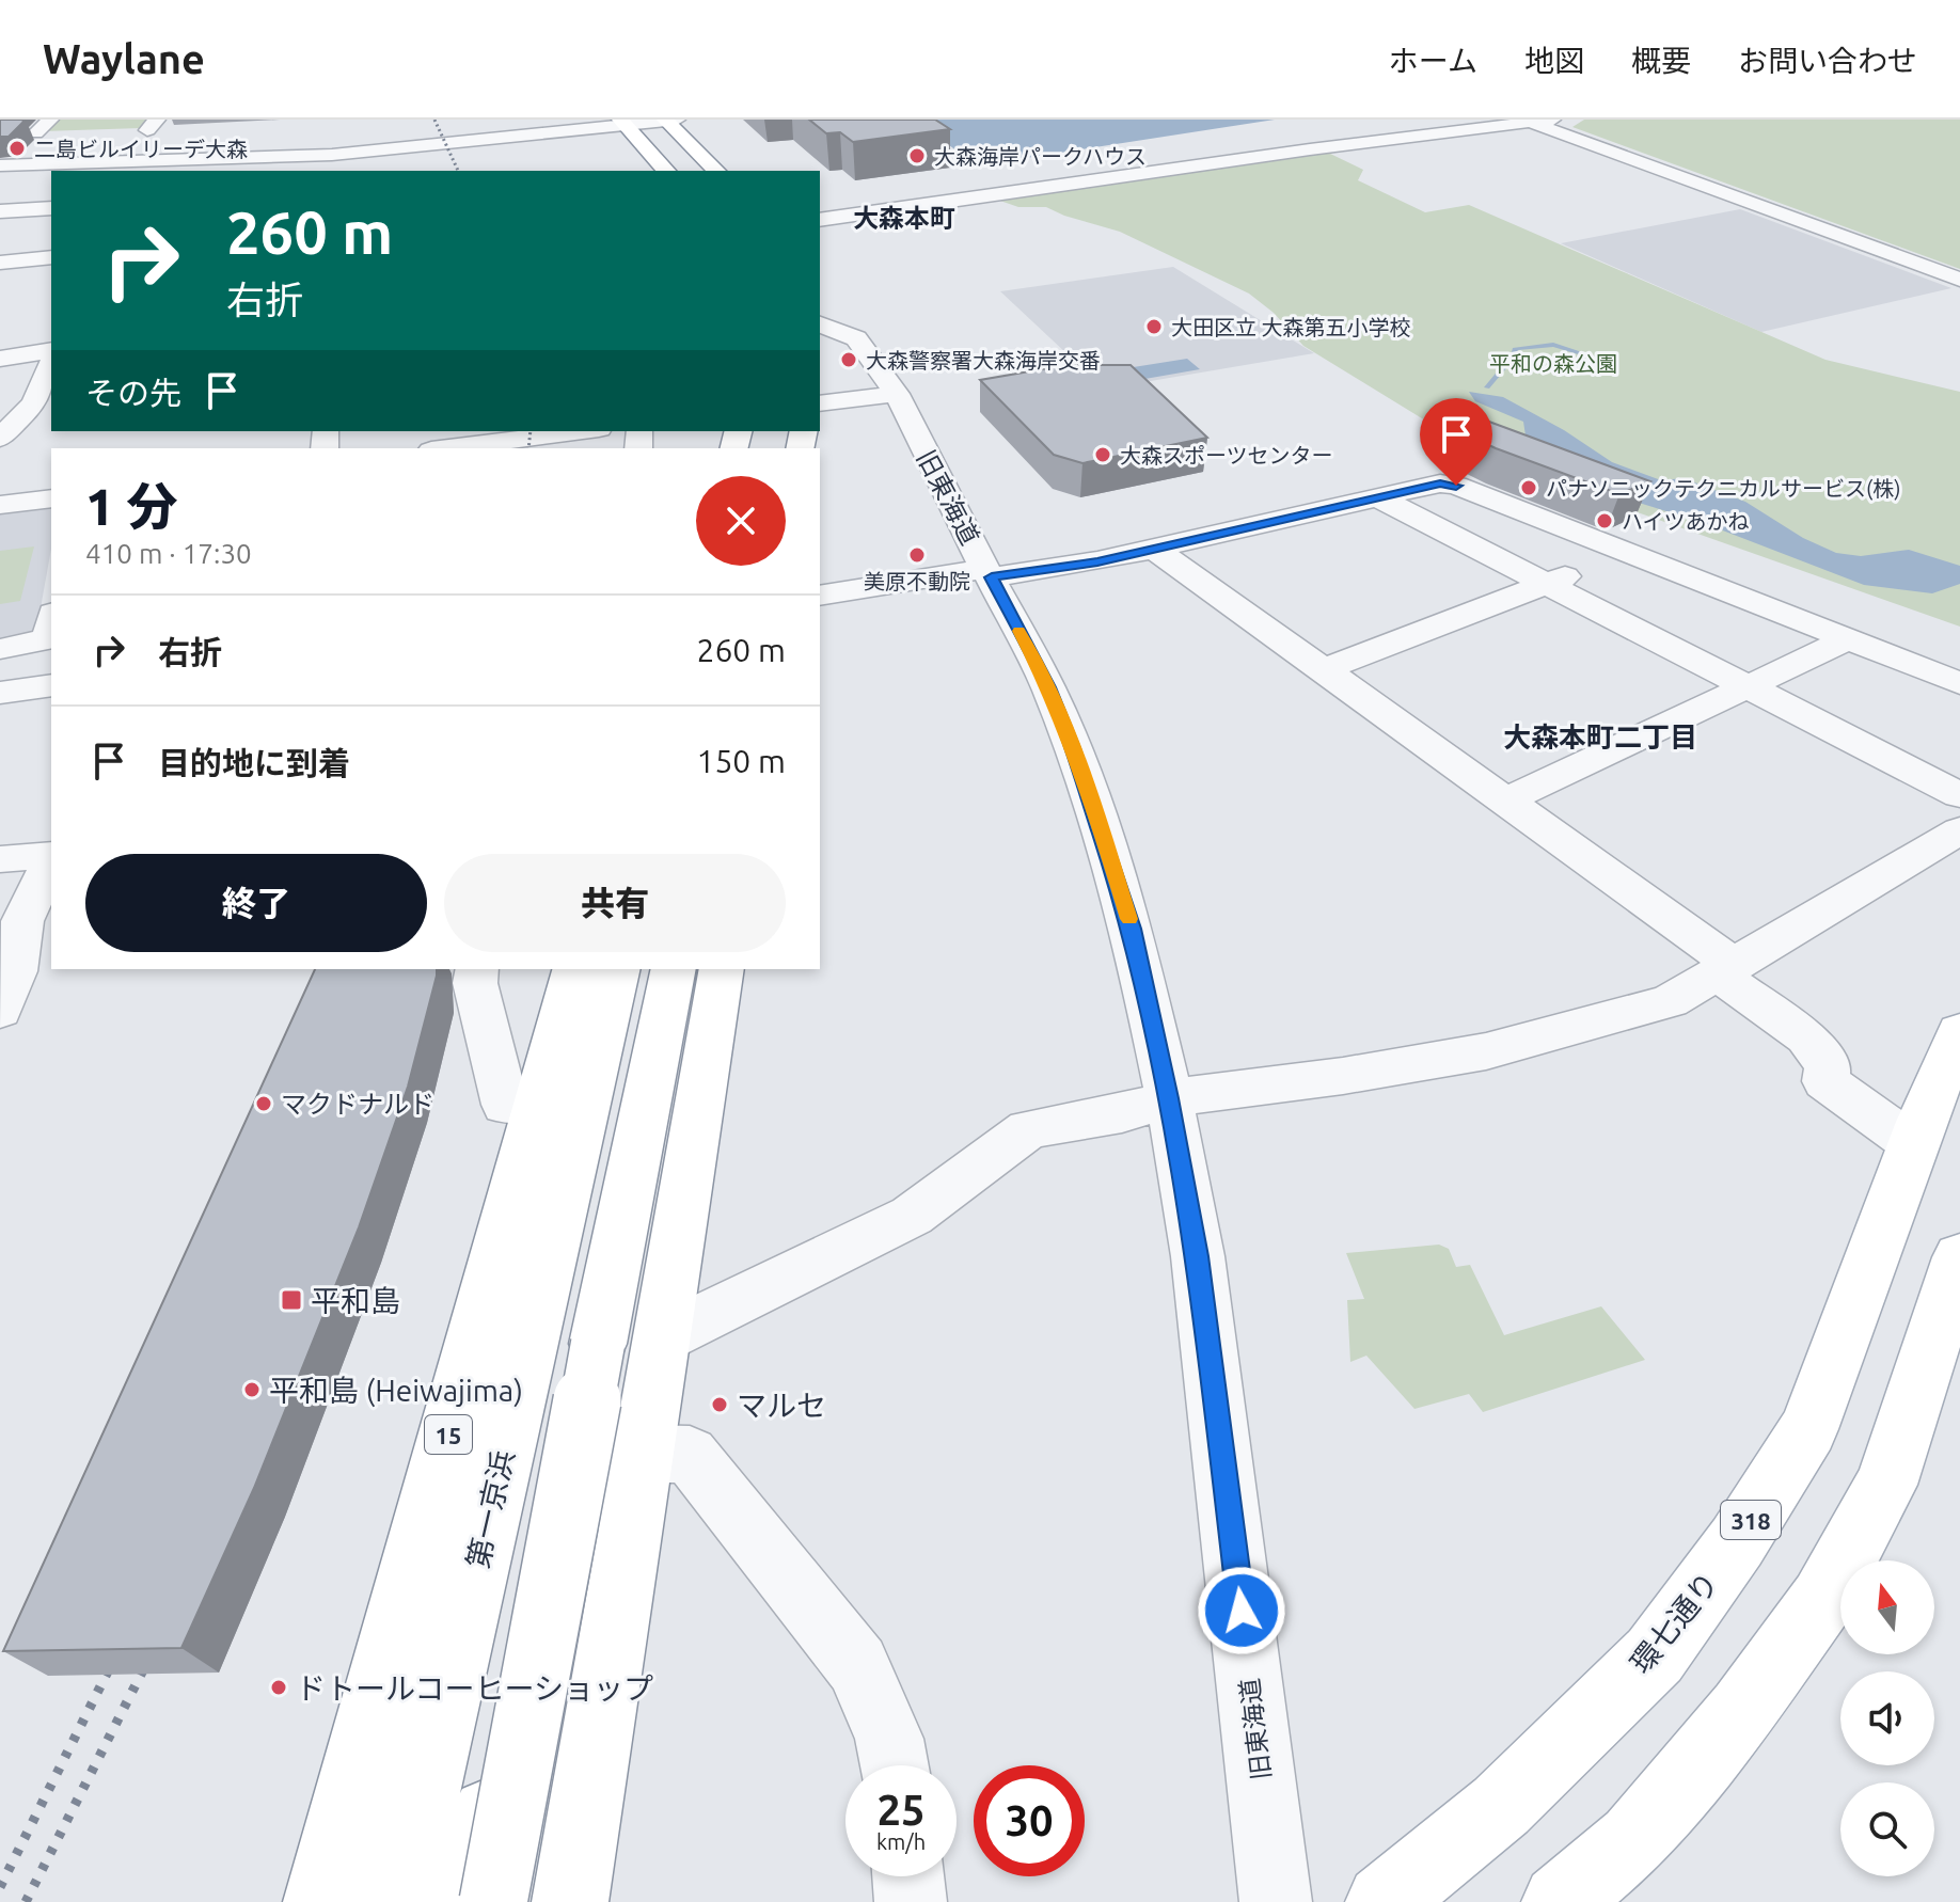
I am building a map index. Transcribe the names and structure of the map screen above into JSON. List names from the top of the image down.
{
  "streets": {
    "main road": [
      "15",
      "第一京浜",
      "318",
      "環七通り"
    ],
    "street": ["旧東海道"]
  },
  "districts": ["大森本町", "大森本町二丁目"],
  "parks": ["平和の森公園"],
  "places": {
    "other": [
      "二島ビルイリーデ大森",
      "大森海岸パークハウス",
      "大田区立 大森第五小学校",
      "大森警察署大森海岸交番",
      "大森スポーツセンター",
      "パナソニックテクニカルサービス(株)",
      "ハイツあかね",
      "美原不動院",
      "マクドナルド",
      "平和島 (Heiwajima)",
      "マルセ",
      "ドトールコーヒーショップ"
    ],
    "transit": ["平和島"]
  },
  "north": "top",
  "page": {
    "header": "Waylane",
    "nav": [
      "ホーム",
      "地図",
      "概要",
      "お問い合わせ"
    ],
    "turn": ["260 m", "右折"],
    "then": "その先",
    "heading": ["1 分", "410 m · 17:30"],
    "list": [
      {
        "name": "右折",
        "value": "260 m"
      },
      {
        "name": "目的地に到着",
        "value": "150 m"
      }
    ],
    "buttons": ["終了", "共有"],
    "speed": "25 km/h",
    "limit": "30"
  }
}
